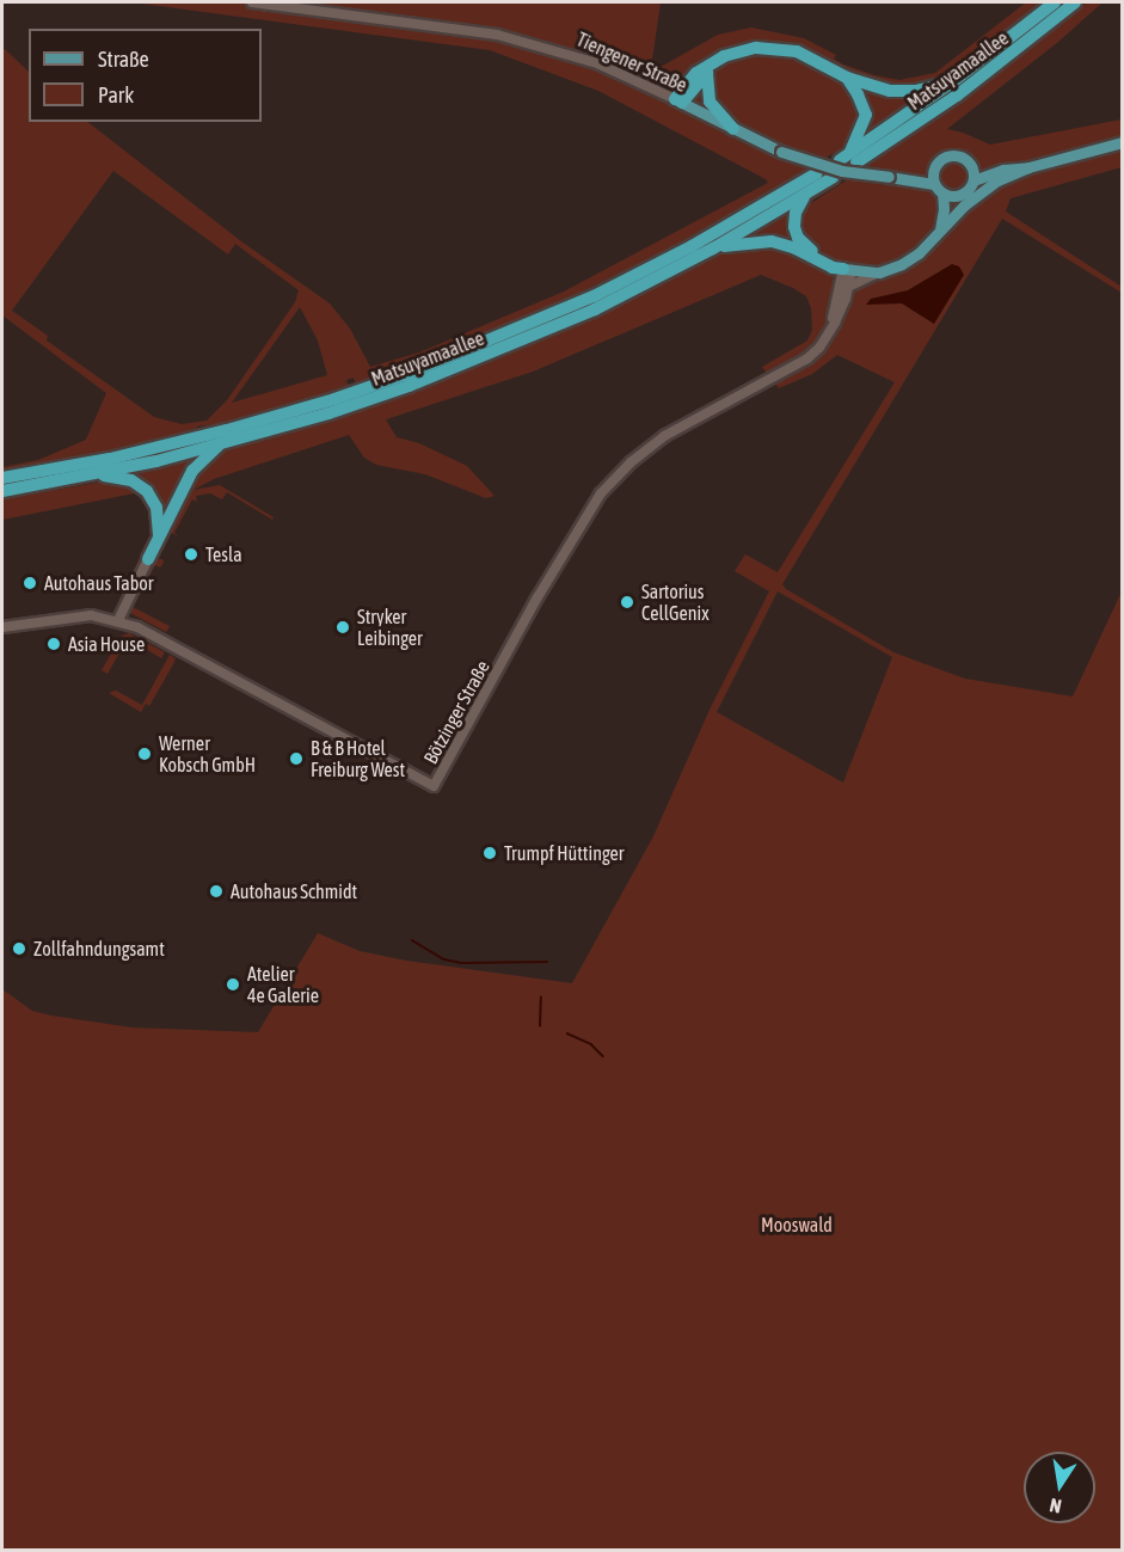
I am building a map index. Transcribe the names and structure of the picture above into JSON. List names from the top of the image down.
{
  "streets": {
    "highway": ["Matsuyamaallee"],
    "main road": ["Tiengener Straße"],
    "street": ["Bötzinger Straße"]
  },
  "parks": ["Mooswald"],
  "places": [
    "Tesla",
    "Autohaus Tabor",
    "Sartorius CellGenix",
    "Stryker Leibinger",
    "Asia House",
    "Werner Kobsch GmbH",
    "B & B Hotel Freiburg West",
    "Trumpf Hüttinger",
    "Autohaus Schmidt",
    "Zollfahndungsamt",
    "Atelier 4e Galerie"
  ],
  "legend": ["Straße", "Park"],
  "north": "bottom"
}
